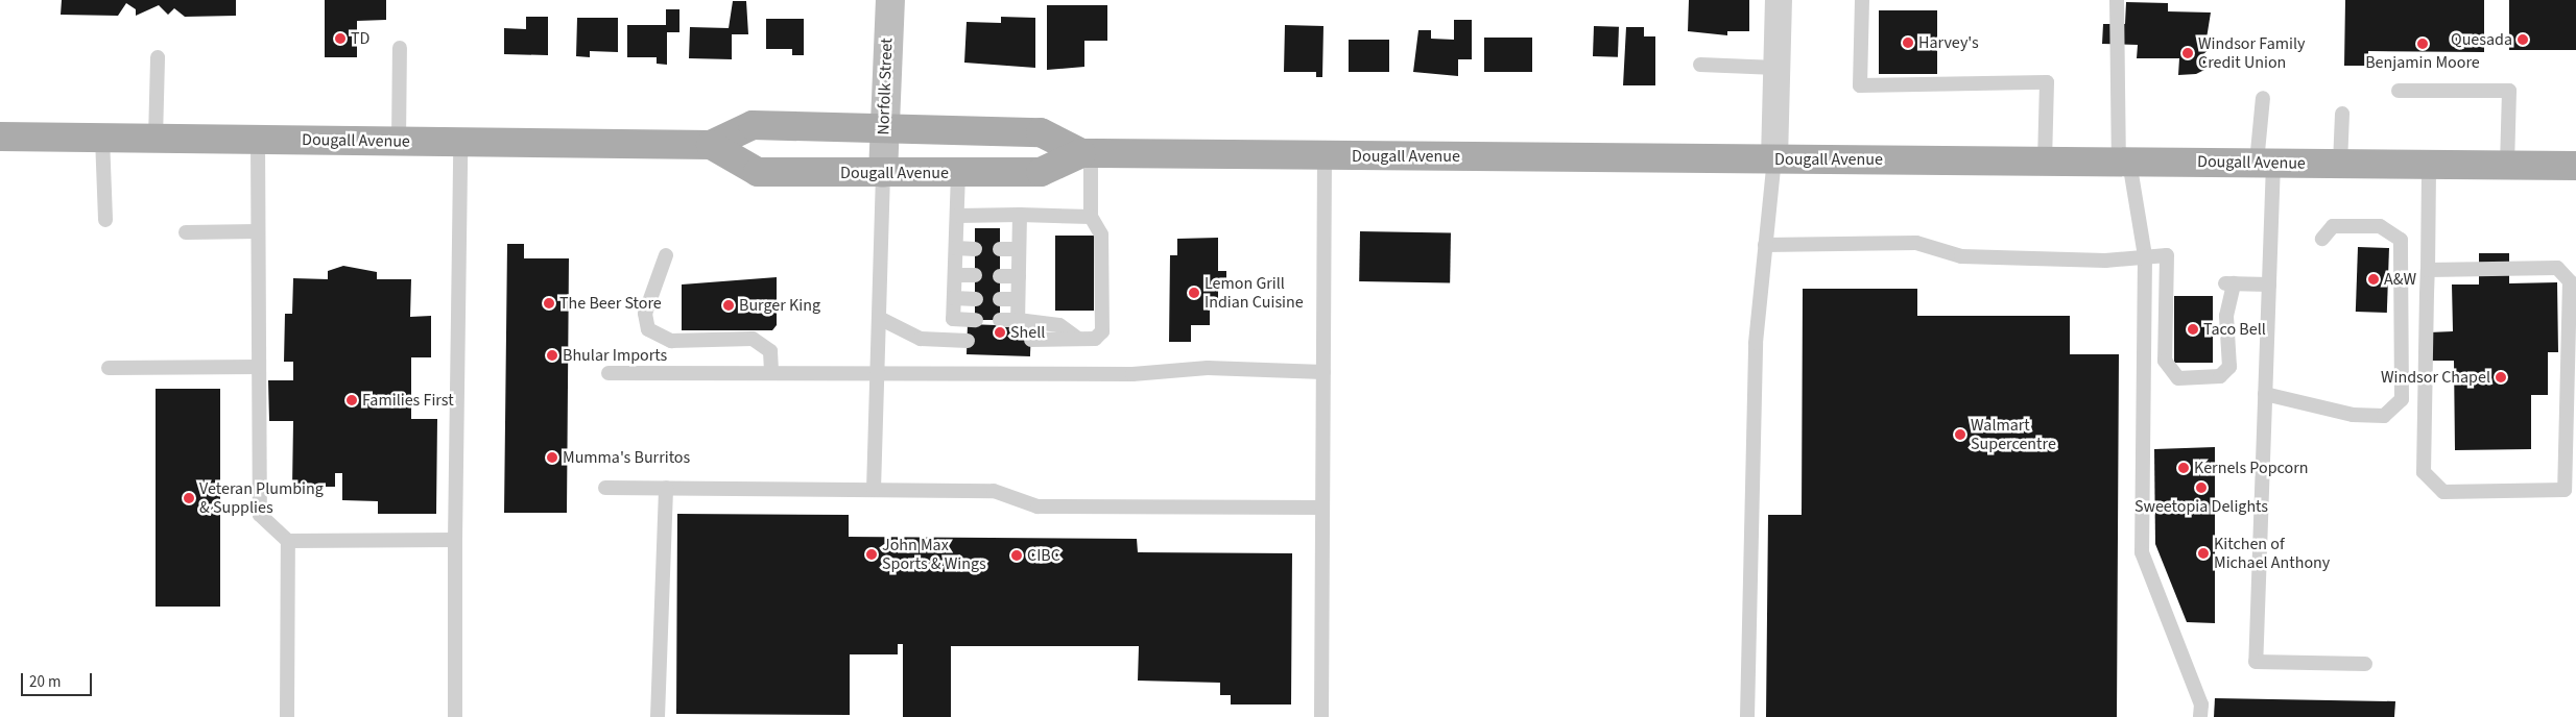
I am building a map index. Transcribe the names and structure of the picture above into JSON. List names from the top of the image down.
{
  "streets": {
    "main road": ["Dougall Avenue"],
    "street": ["Norfolk Street"]
  },
  "crossings": [
    ["Norfolk Street", "Dougall Avenue"]
  ],
  "places": [
    "TD",
    "Quesada",
    "Harvey's",
    "Benjamin Moore",
    "Windsor Family Credit Union",
    "A&W",
    "Lemon Grill Indian Cuisine",
    "The Beer Store",
    "Burger King",
    "Taco Bell",
    "Shell",
    "Bhular Imports",
    "Windsor Chapel",
    "Families First",
    "Walmart Supercentre",
    "Mumma's Burritos",
    "Kernels Popcorn",
    "Sweetopia Delights",
    "Veteran Plumbing & Supplies",
    "Kitchen of Michael Anthony",
    "John Max Sports & Wings",
    "CIBC"
  ],
  "scale_bar": "20 m"
}
